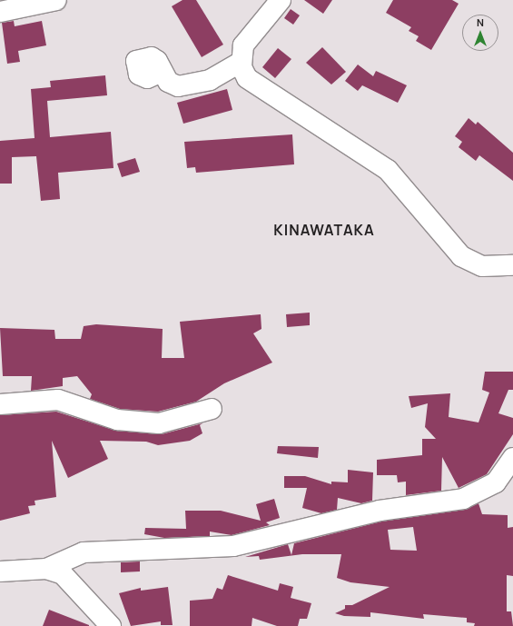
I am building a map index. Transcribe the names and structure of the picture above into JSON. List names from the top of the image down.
{
  "districts": ["KINAWATAKA"],
  "north": "top"
}
